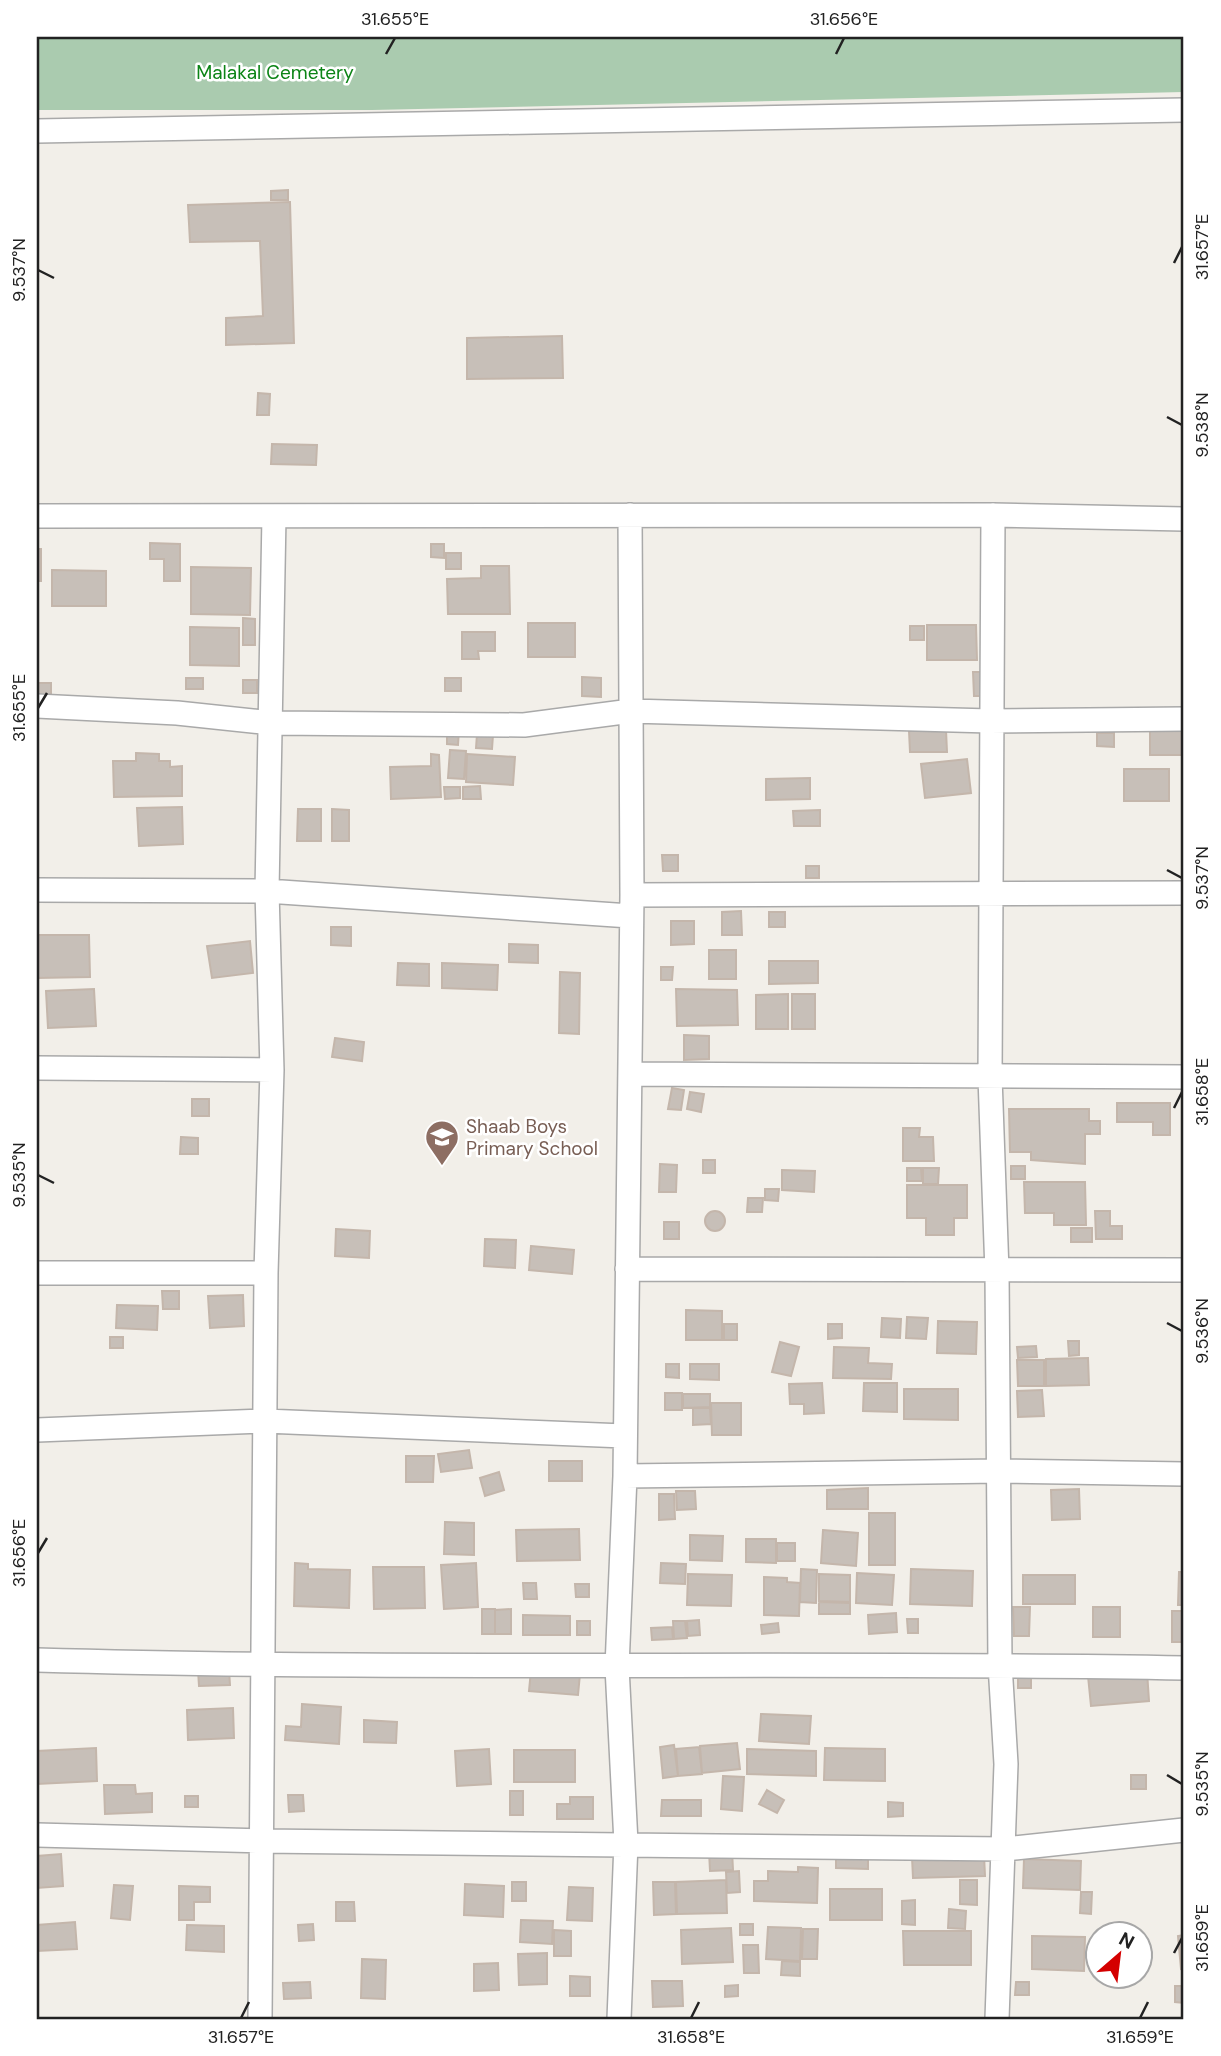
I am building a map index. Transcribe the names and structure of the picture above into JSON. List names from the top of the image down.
{
  "parks": ["Malakal Cemetery"],
  "places": {
    "school or university": ["Shaab Boys Primary School"]
  },
  "north": "top right",
  "coordinates": [
    "31.655°E",
    "31.656°E",
    "31.657°E",
    "9.537°N",
    "9.538°N",
    "31.658°E",
    "9.535°N",
    "9.536°N",
    "31.659°E"
  ]
}
